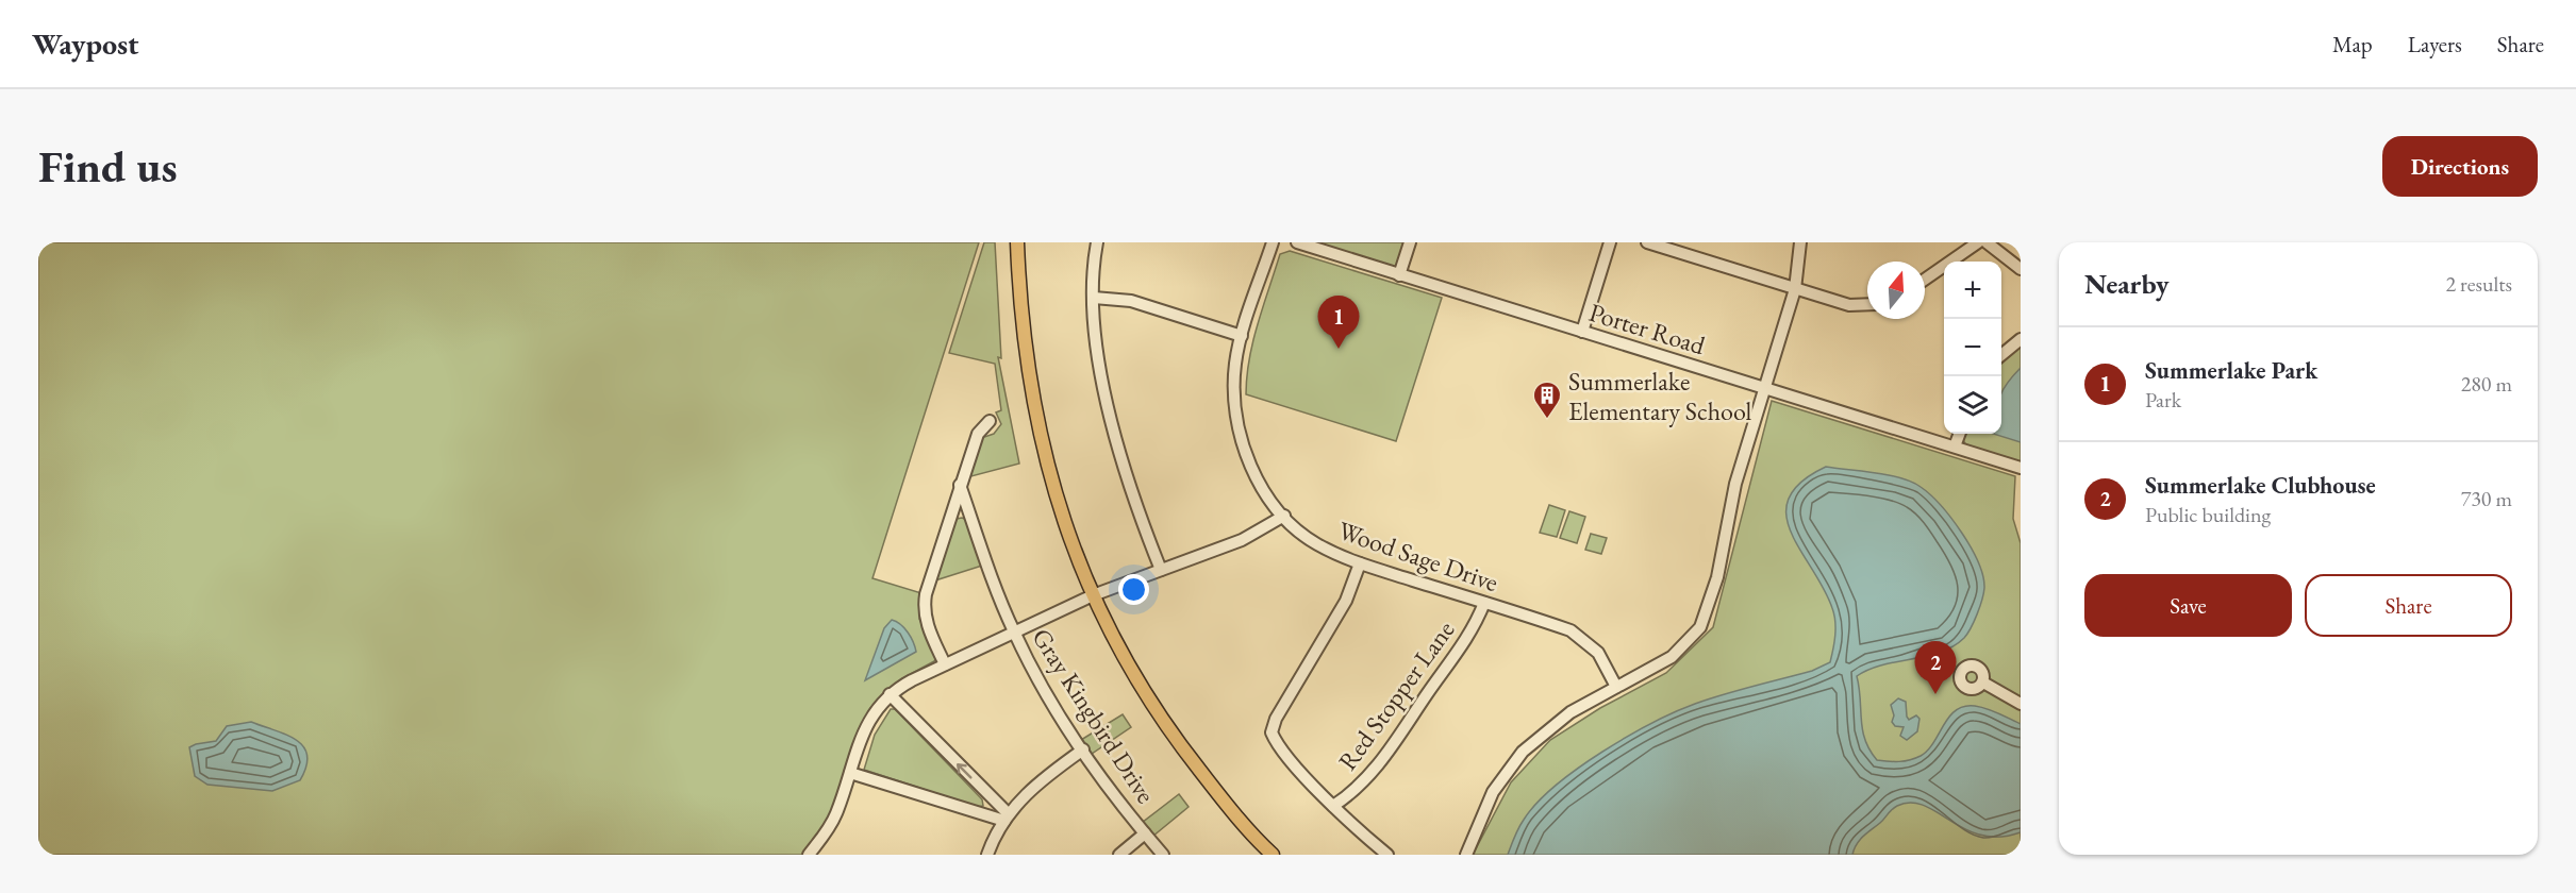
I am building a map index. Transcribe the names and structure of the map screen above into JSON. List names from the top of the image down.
{
  "streets": {
    "street": [
      "Porter Road",
      "Wood Sage Drive",
      "Red Stopper Lane",
      "Gray Kingbird Drive"
    ]
  },
  "crossings": [
    ["Wood Sage Drive", "Red Stopper Lane"]
  ],
  "places": {
    "building": ["Summerlake Elementary School"]
  },
  "north": "top",
  "page": {
    "header": "Waypost",
    "nav": ["Map", "Layers", "Share"],
    "buttons": [
      "Directions",
      ["Save", "Share"]
    ],
    "title": "Find us",
    "heading": ["Nearby", "2 results"],
    "map_buttons": ["+", "−"],
    "pins": ["1", "2"],
    "list": [
      {
        "mark": "1",
        "name": "Summerlake Park",
        "note": "Park",
        "value": "280 m"
      },
      {
        "mark": "2",
        "name": "Summerlake Clubhouse",
        "note": "Public building",
        "value": "730 m"
      }
    ]
  }
}
